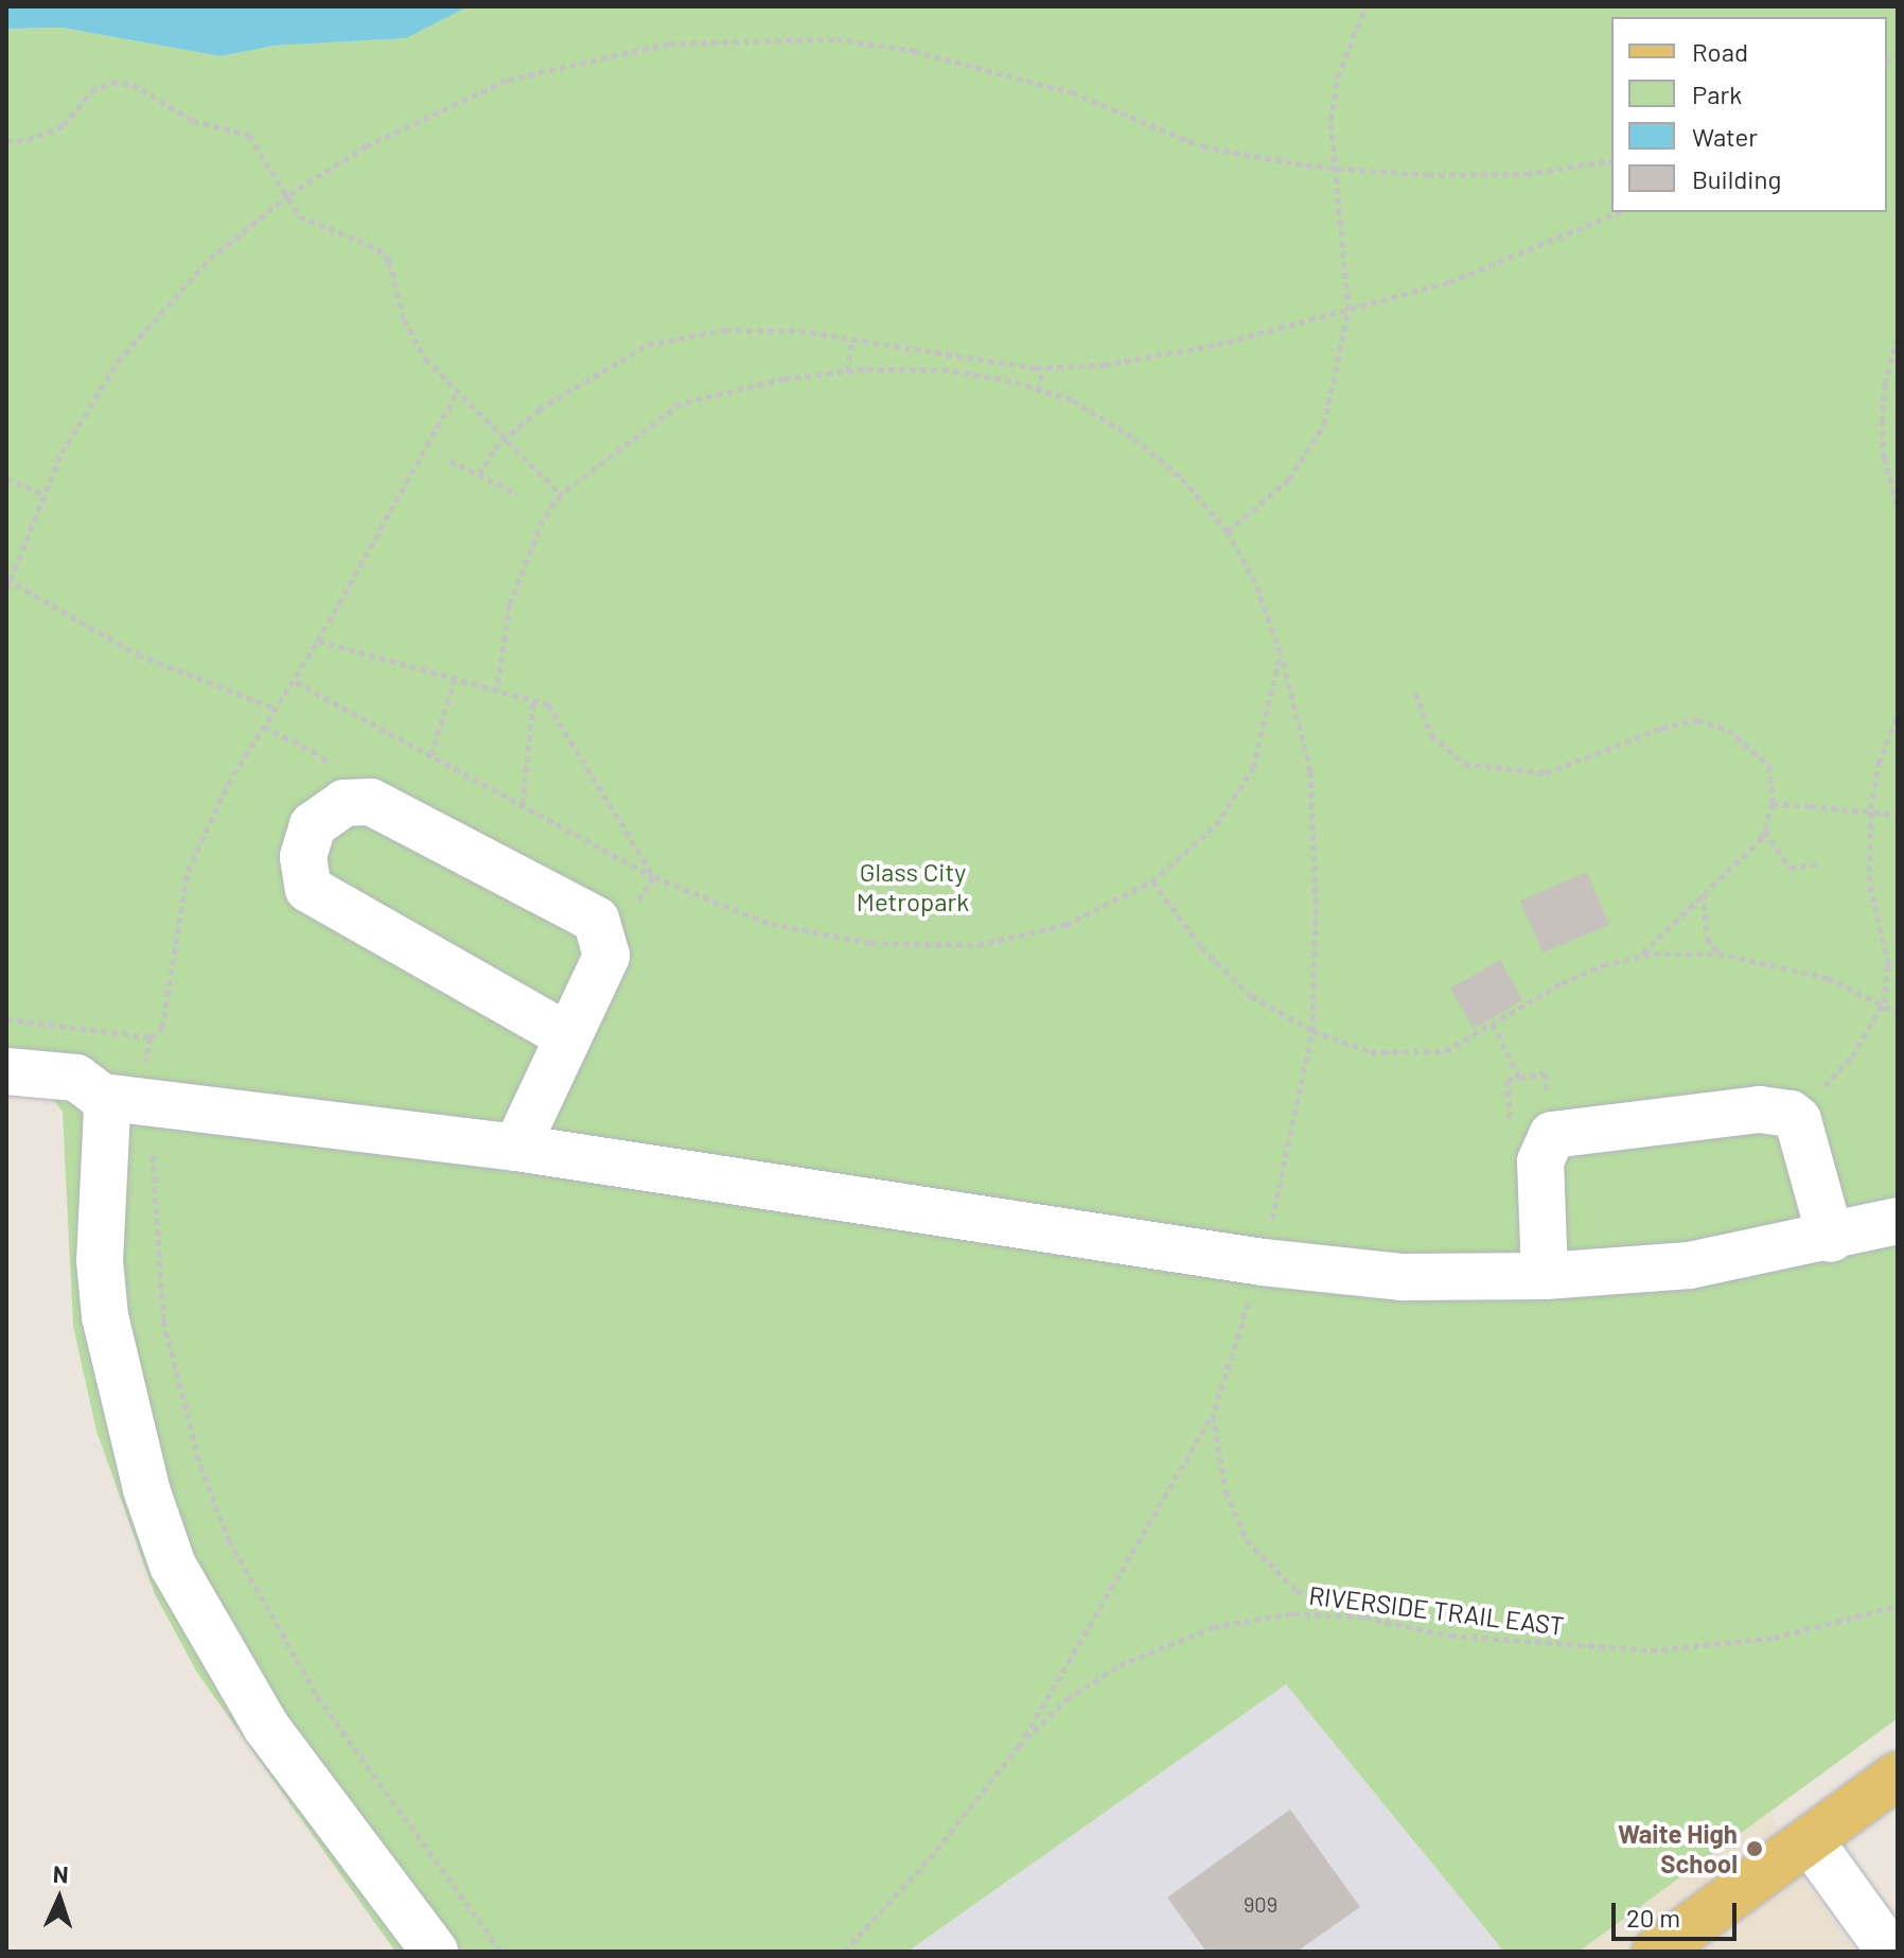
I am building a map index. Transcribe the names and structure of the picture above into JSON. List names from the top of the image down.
{
  "streets": {
    "path": ["RIVERSIDE TRAIL EAST"]
  },
  "parks": ["Glass City Metropark"],
  "places": ["Waite High School"],
  "house_numbers": ["909"],
  "legend": [
    "Road",
    "Park",
    "Water",
    "Building"
  ],
  "scale_bar": "20 m",
  "north": "top"
}
